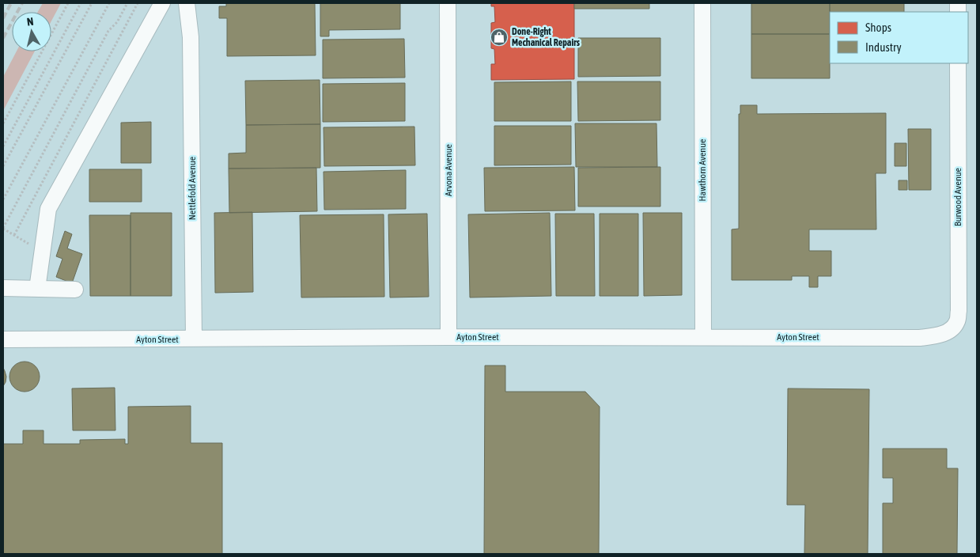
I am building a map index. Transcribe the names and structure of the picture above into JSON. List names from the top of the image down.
{
  "streets": {
    "street": [
      "Arvona Avenue",
      "Hawthorn Avenue",
      "Nettlefold Avenue",
      "Burwood Avenue",
      "Ayton Street"
    ]
  },
  "crossings": [
    ["Arvona Avenue", "Ayton Street"],
    ["Hawthorn Avenue", "Ayton Street"],
    ["Nettlefold Avenue", "Ayton Street"],
    ["Burwood Avenue", "Ayton Street"]
  ],
  "places": {
    "shop": ["Done-Right Mechanical Repairs"]
  },
  "legend": ["Shops", "Industry"],
  "north": "top"
}
